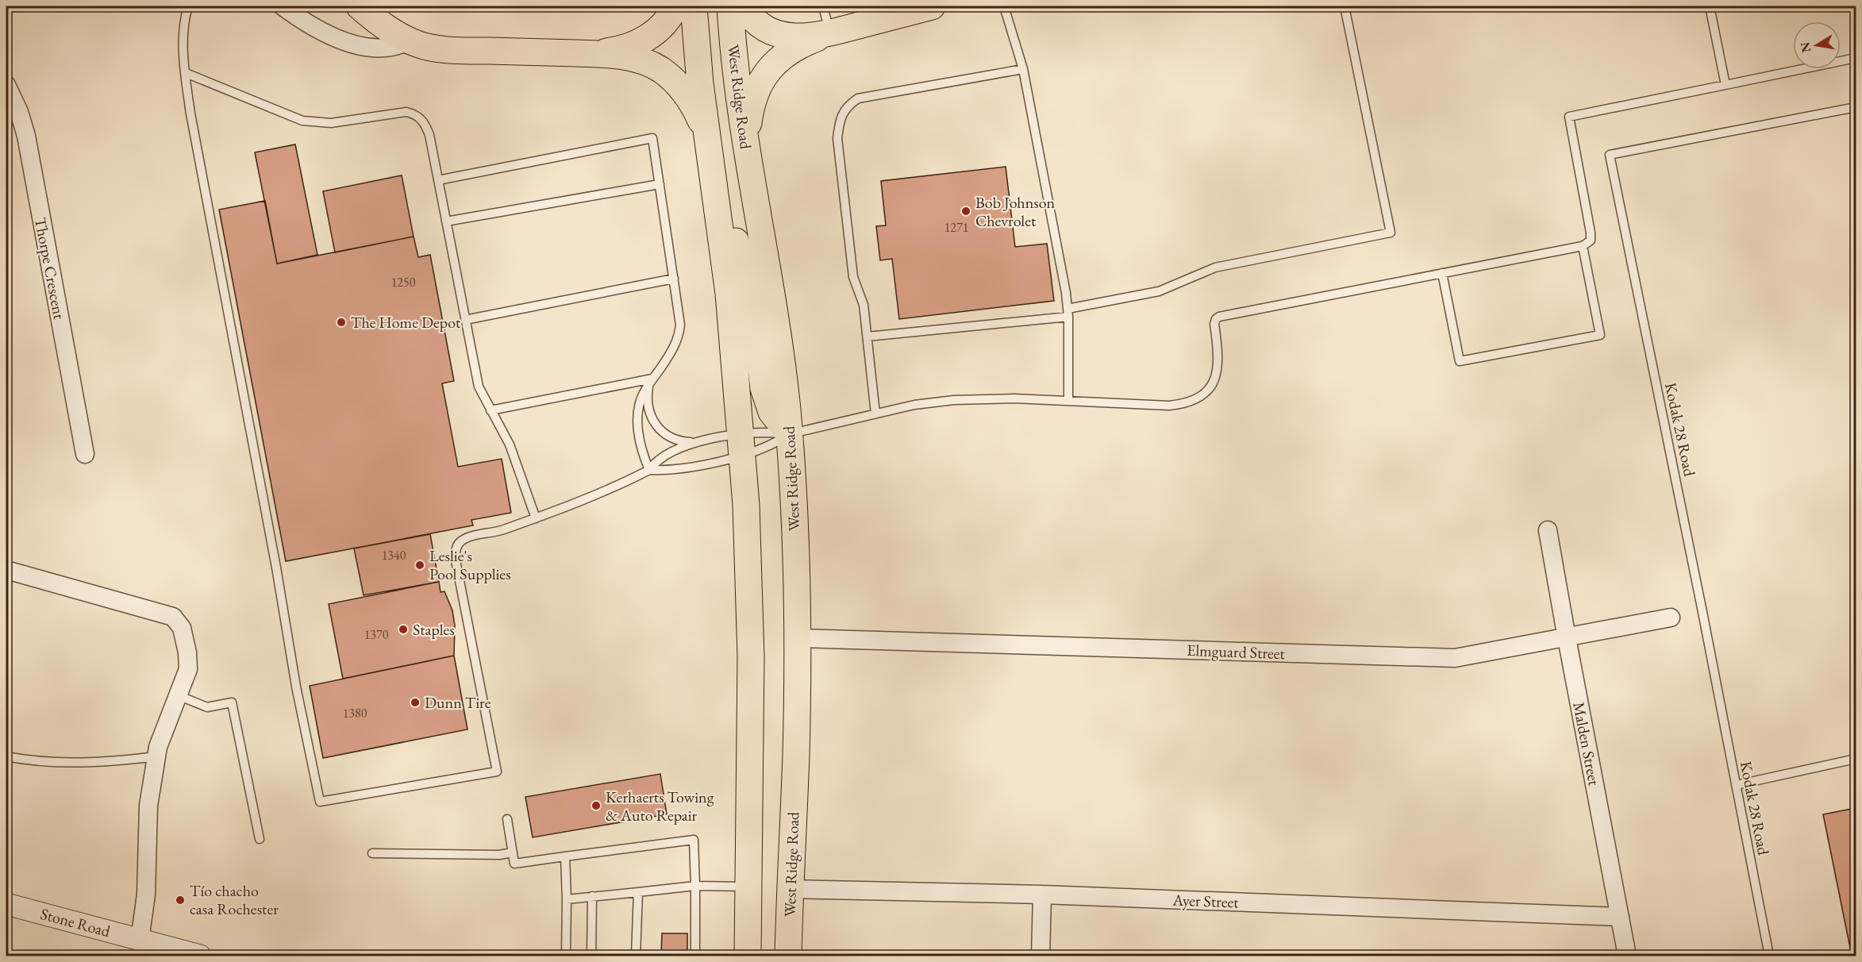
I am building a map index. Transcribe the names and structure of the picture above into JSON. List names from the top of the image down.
{
  "streets": {
    "highway": ["West Ridge Road"],
    "street": [
      "Thorpe Crescent",
      "Elmguard Street",
      "Malden Street",
      "Ayer Street",
      "Stone Road"
    ],
    "lane": ["Kodak 28 Road"]
  },
  "crossings": [
    ["West Ridge Road", "Elmguard Street"],
    ["West Ridge Road", "Ayer Street"],
    ["Elmguard Street", "Malden Street"],
    ["Malden Street", "Ayer Street"]
  ],
  "places": [
    "Bob Johnson Chevrolet",
    "The Home Depot",
    "Leslie's Pool Supplies",
    "Staples",
    "Dunn Tire",
    "Kerhaerts Towing & Auto Repair",
    "Tío chacho casa Rochester"
  ],
  "house_numbers": [
    "1271",
    "1250",
    "1340",
    "1370",
    "1380"
  ],
  "north": "left"
}
